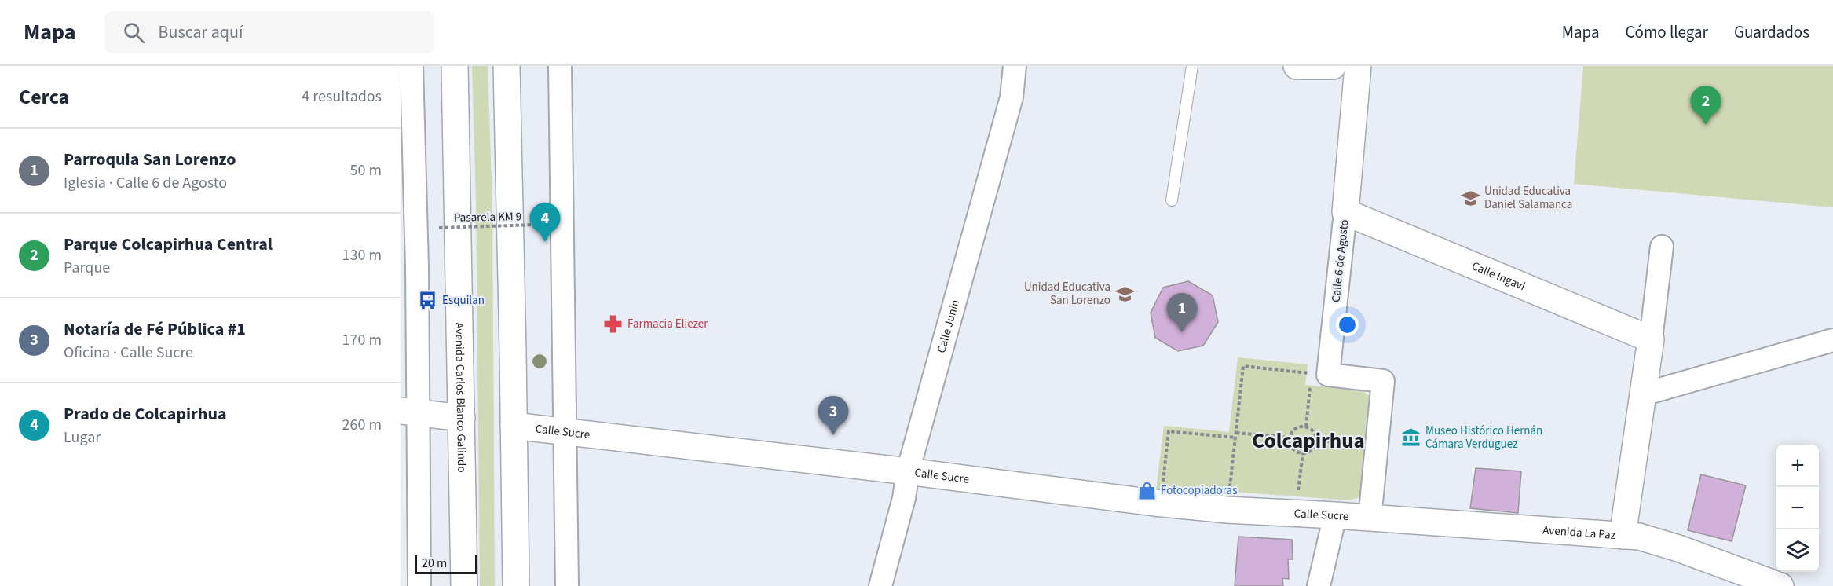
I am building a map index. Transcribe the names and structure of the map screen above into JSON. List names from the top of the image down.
{
  "streets": {
    "main road": [
      "Calle 6 de Agosto",
      "Calle Ingavi",
      "Avenida Carlos Blanco Galindo",
      "Calle Sucre",
      "Avenida La Paz"
    ],
    "street": ["Calle Junín"],
    "path": ["Pasarela KM 9"]
  },
  "crossings": [
    ["Calle 6 de Agosto", "Calle Ingavi"],
    ["Calle 6 de Agosto", "Calle Sucre"],
    ["Calle 6 de Agosto", "Avenida La Paz"],
    ["Calle Junín", "Calle Sucre"],
    ["Calle Sucre", "Avenida La Paz"]
  ],
  "districts": ["Colcapirhua"],
  "places": {
    "school or university": ["Unidad Educativa Daniel Salamanca", "Unidad Educativa San Lorenzo"],
    "bus stop": ["Esquilan"],
    "pharmacy": ["Farmacia Eliezer"],
    "museum": ["Museo Histórico Hernán Cámara Verduguez"],
    "shop": ["Fotocopiadoras"]
  },
  "scale_bar": "20 m",
  "page": {
    "header": "Mapa",
    "search": "Buscar aquí",
    "nav": ["Mapa", "Cómo llegar", "Guardados"],
    "heading": ["Cerca", "4 resultados"],
    "pins": [
      "2",
      "4",
      "1",
      "3"
    ],
    "list": [
      {
        "mark": "1",
        "name": "Parroquia San Lorenzo",
        "note": "Iglesia · Calle 6 de Agosto",
        "value": "50 m"
      },
      {
        "mark": "2",
        "name": "Parque Colcapirhua Central",
        "note": "Parque",
        "value": "130 m"
      },
      {
        "mark": "3",
        "name": "Notaría de Fé Pública #1",
        "note": "Oficina · Calle Sucre",
        "value": "170 m"
      },
      {
        "mark": "4",
        "name": "Prado de Colcapirhua",
        "note": "Lugar",
        "value": "260 m"
      }
    ],
    "map_buttons": ["+", "−"],
    "scale": "20 m"
  }
}
